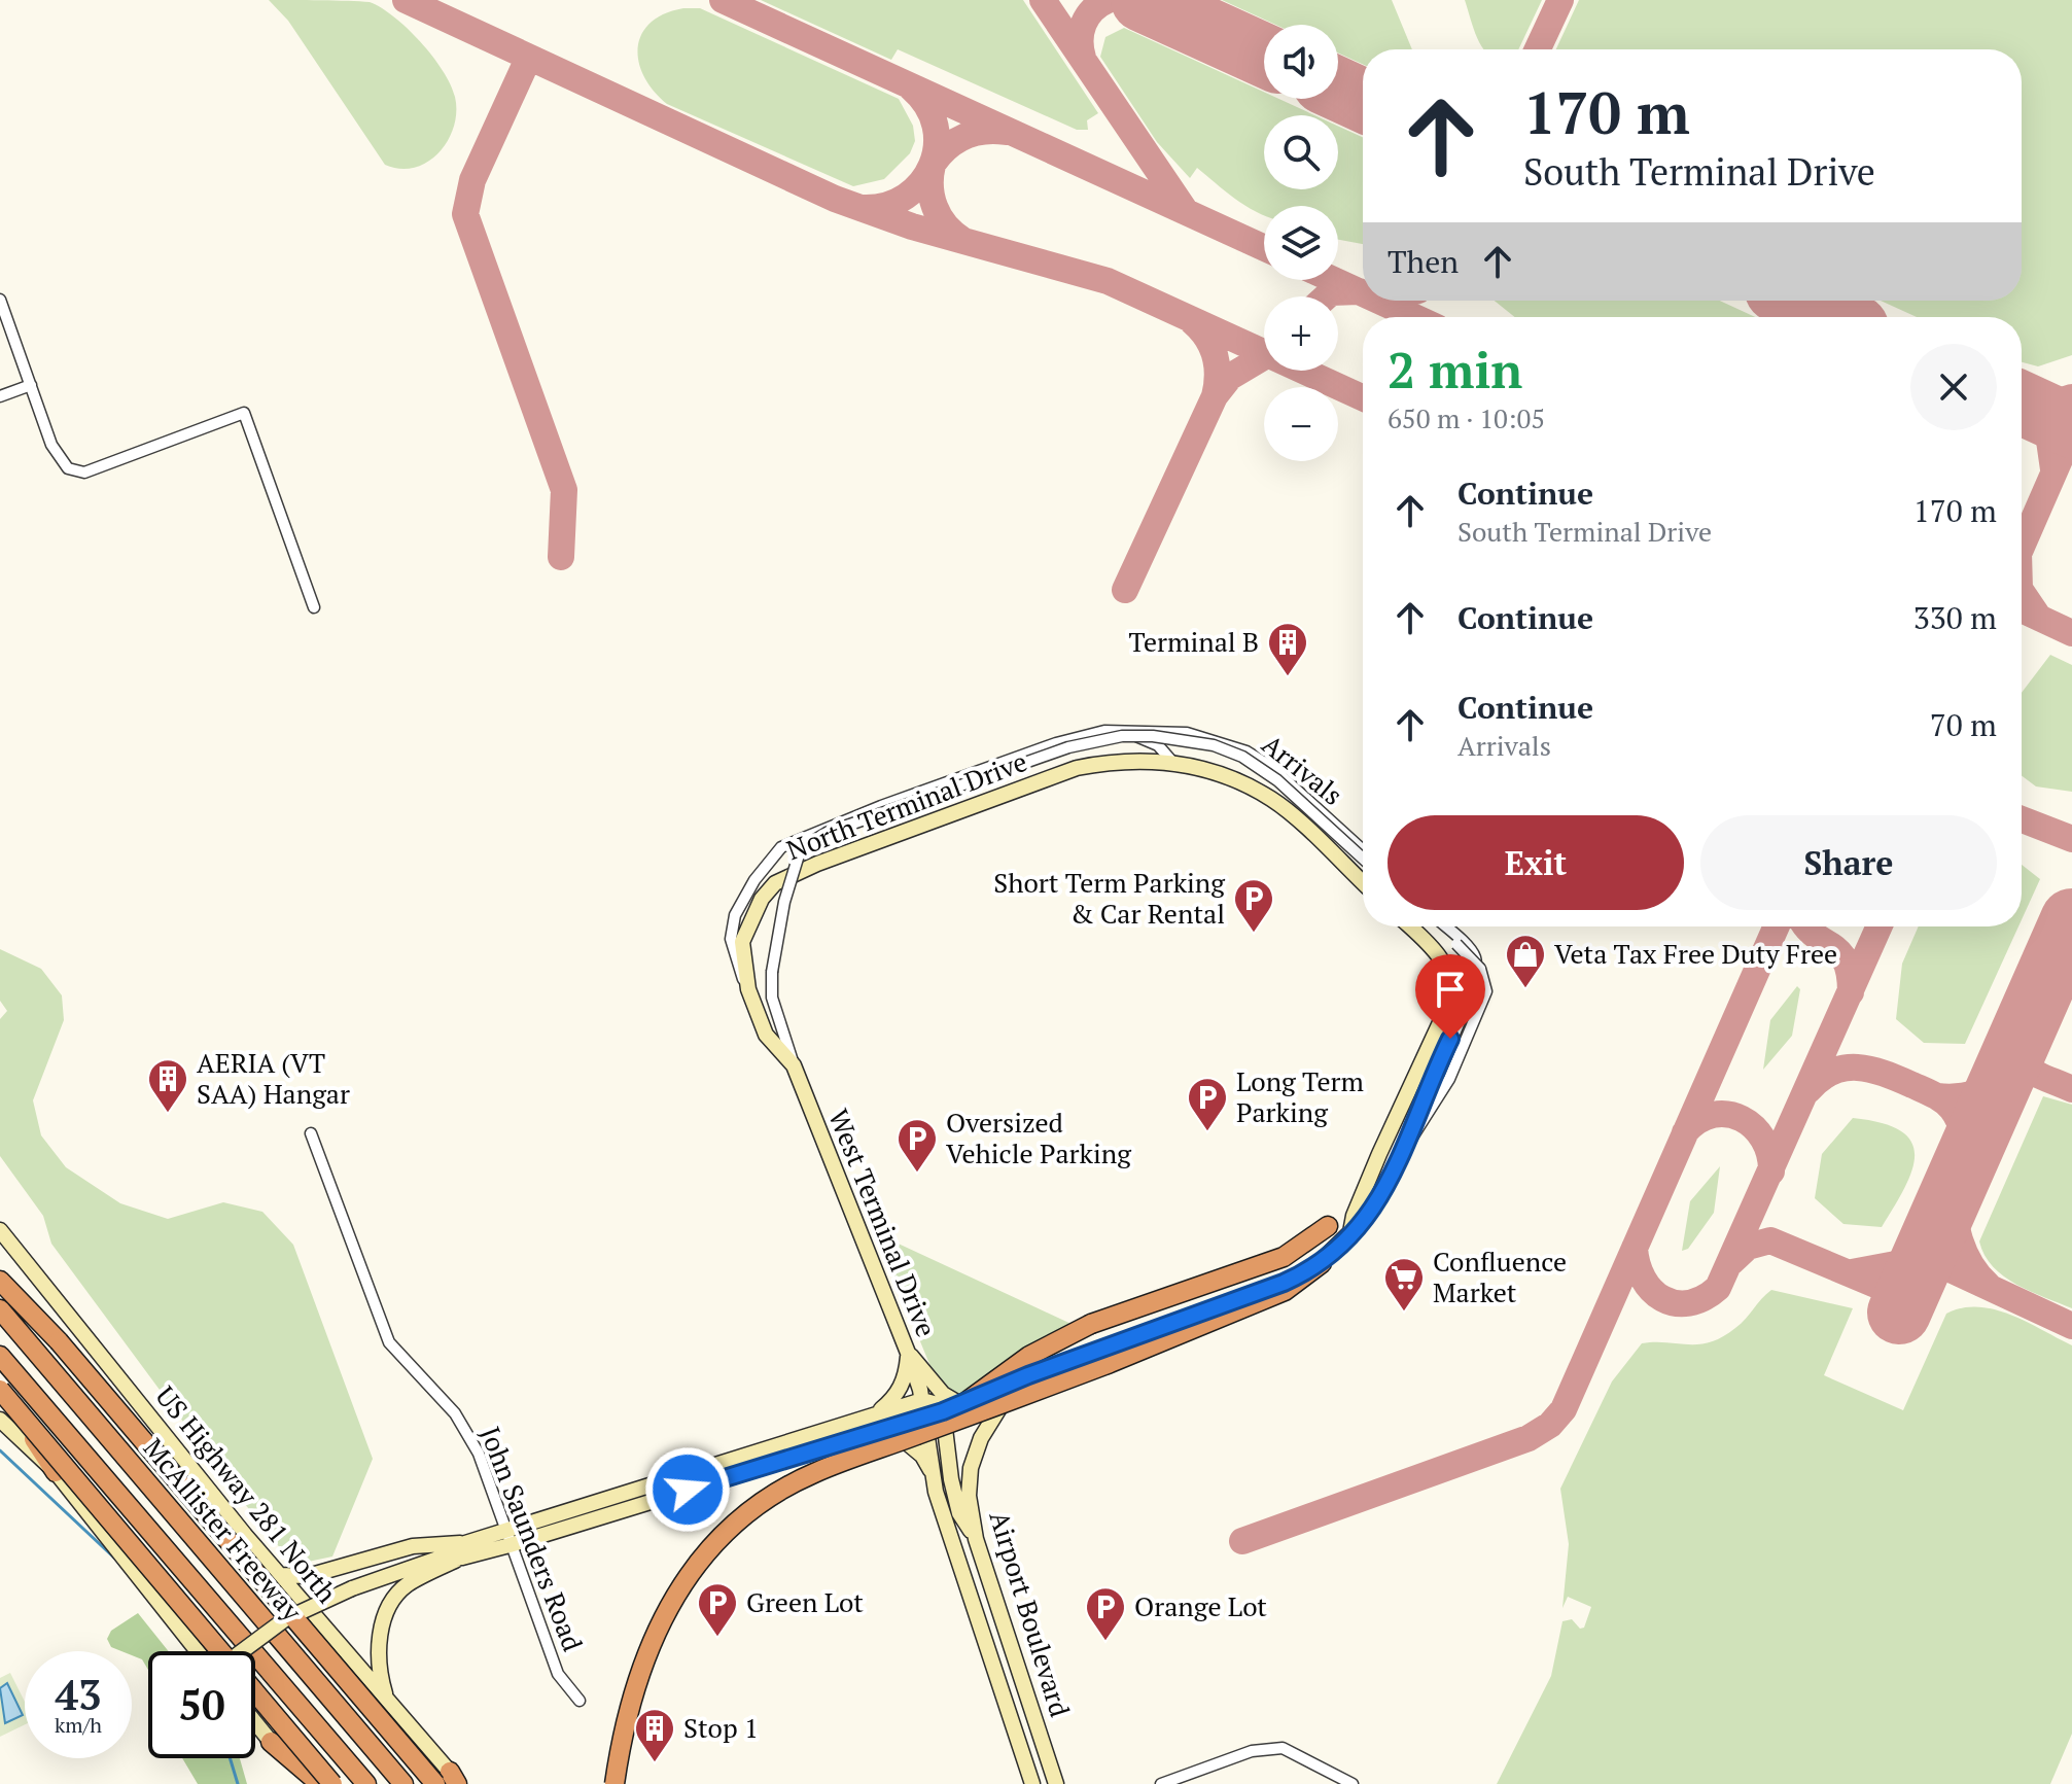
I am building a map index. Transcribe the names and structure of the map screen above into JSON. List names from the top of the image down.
{
  "streets": {
    "highway": ["McAllister Freeway"],
    "main road": [
      "North Terminal Drive",
      "West Terminal Drive",
      "US Highway 281 North",
      "Airport Boulevard"
    ],
    "street": ["Arrivals", "John Saunders Road"]
  },
  "crossings": [
    ["Arrivals", "North Terminal Drive"],
    ["North Terminal Drive", "West Terminal Drive"],
    ["West Terminal Drive", "Airport Boulevard"]
  ],
  "places": {
    "building": ["Terminal B", "AERIA (VT SAA) Hangar", "Stop 1"],
    "parking": [
      "Short Term Parking & Car Rental",
      "Long Term Parking",
      "Oversized Vehicle Parking",
      "Green Lot",
      "Orange Lot"
    ],
    "shop": ["Veta Tax Free Duty Free"],
    "supermarket": ["Confluence Market"]
  },
  "page": {
    "map_buttons": ["+", "−"],
    "turn": ["170 m", "South Terminal Drive"],
    "then": "Then",
    "heading": ["2 min", "650 m · 10:05"],
    "list": [
      {
        "name": "Continue",
        "note": "South Terminal Drive",
        "value": "170 m"
      },
      {
        "name": "Continue",
        "value": "330 m"
      },
      {
        "name": "Continue",
        "note": "Arrivals",
        "value": "70 m"
      }
    ],
    "buttons": ["Exit", "Share"],
    "speed": "43 km/h",
    "limit": "50"
  }
}
